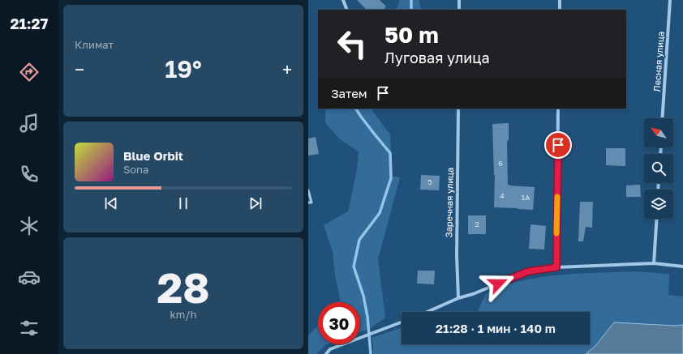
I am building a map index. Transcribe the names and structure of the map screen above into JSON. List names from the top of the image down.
{
  "streets": {
    "street": ["Лесная улица", "Заречная улица"]
  },
  "house_numbers": [
    "6",
    "5",
    "4",
    "1А",
    "2"
  ],
  "north": "top left",
  "page": {
    "tabs": "21:27",
    "tile": [
      "Климат",
      ["28", "km/h"]
    ],
    "turn": ["50 m", "Луговая улица"],
    "heat": ["−", "19°", "+"],
    "then": "Затем",
    "song": ["Blue Orbit", "Sona"],
    "limit": "30",
    "trip": "21:28 · 1 мин · 140 m"
  }
}
